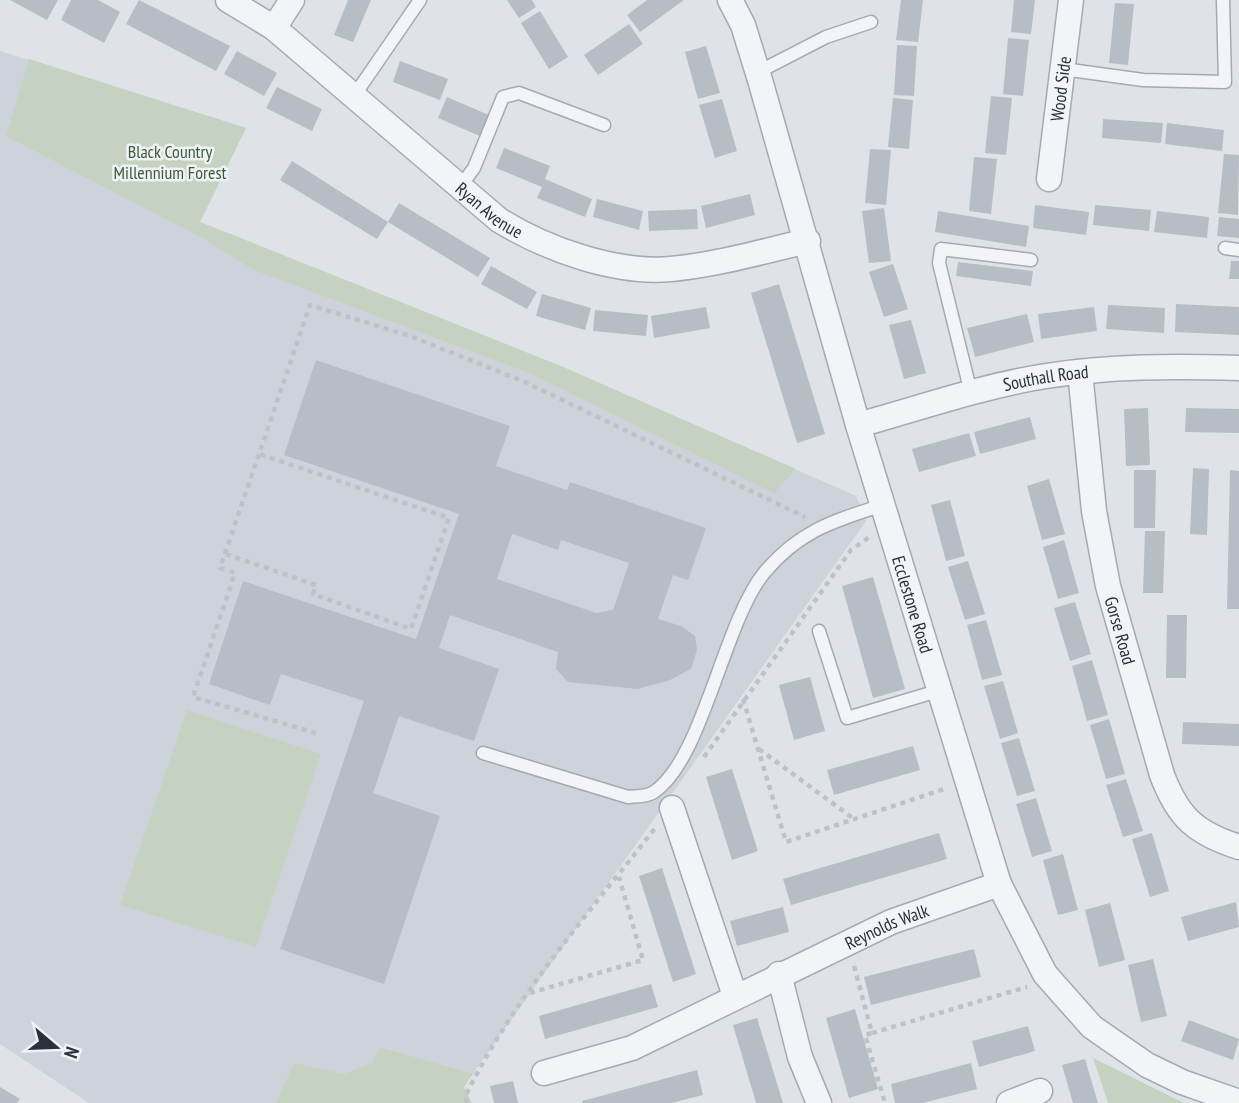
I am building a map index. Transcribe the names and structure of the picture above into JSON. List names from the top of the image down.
{
  "streets": {
    "street": [
      "Wood Side",
      "Ryan Avenue",
      "Southall Road",
      "Ecclestone Road",
      "Gorse Road",
      "Reynolds Walk"
    ]
  },
  "crossings": [
    ["Ryan Avenue", "Ecclestone Road"],
    ["Southall Road", "Ecclestone Road"],
    ["Southall Road", "Gorse Road"],
    ["Ecclestone Road", "Reynolds Walk"]
  ],
  "parks": ["Black Country Millennium Forest"],
  "north": "right"
}
